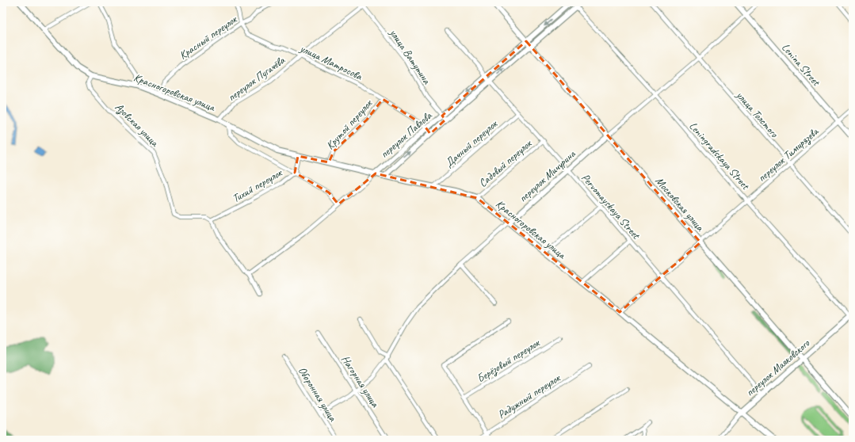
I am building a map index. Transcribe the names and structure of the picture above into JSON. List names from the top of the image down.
{
  "streets": {
    "street": [
      "Красный переулок",
      "улица Ватутина",
      "улица Матросова",
      "Lenina Street",
      "переулок Пугачёва",
      "Красногоровская улица",
      "улица Толстого",
      "Азовская улица",
      "Крутой переулок",
      "переулок Павлова",
      "Дачный переулок",
      "переулок Тимирязева",
      "Leningradskaya Street",
      "Садовый переулок",
      "переулок Мичурина",
      "Тихий переулок",
      "Московская улица",
      "Pervomayskaya Street",
      "Берёзовый переулок",
      "переулок Маяковского",
      "Нагорная улица",
      "Оборонная улица",
      "Радужный переулок"
    ]
  },
  "crossings": [
    ["Красный переулок", "улица Матросова"],
    ["Красный переулок", "Красногоровская улица"],
    ["улица Ватутина", "переулок Пугачёва"],
    ["улица Ватутина", "переулок Павлова"],
    ["улица Матросова", "переулок Пугачёва"],
    ["улица Матросова", "Крутой переулок"],
    ["улица Матросова", "переулок Павлова"],
    ["Lenina Street", "переулок Тимирязева"],
    ["Lenina Street", "переулок Мичурина"],
    ["переулок Пугачёва", "Красногоровская улица"],
    ["Красногоровская улица", "Азовская улица"],
    ["Красногоровская улица", "Крутой переулок"],
    ["Красногоровская улица", "переулок Павлова"],
    ["Красногоровская улица", "Дачный переулок"],
    ["Красногоровская улица", "переулок Тимирязева"],
    ["Красногоровская улица", "Садовый переулок"],
    ["Красногоровская улица", "переулок Мичурина"],
    ["Красногоровская улица", "Тихий переулок"],
    ["Красногоровская улица", "переулок Маяковского"],
    ["улица Толстого", "переулок Тимирязева"],
    ["улица Толстого", "переулок Мичурина"],
    ["Азовская улица", "Тихий переулок"],
    ["переулок Павлова", "Leningradskaya Street"],
    ["переулок Павлова", "Московская улица"],
    ["переулок Павлова", "Pervomayskaya Street"],
    ["Дачный переулок", "Pervomayskaya Street"],
    ["переулок Тимирязева", "Leningradskaya Street"],
    ["переулок Тимирязева", "Московская улица"],
    ["переулок Тимирязева", "Pervomayskaya Street"],
    ["Leningradskaya Street", "переулок Мичурина"],
    ["Leningradskaya Street", "переулок Маяковского"],
    ["Садовый переулок", "Pervomayskaya Street"],
    ["переулок Мичурина", "Московская улица"],
    ["переулок Мичурина", "Pervomayskaya Street"],
    ["переулок Мичурина", "Нагорная улица"],
    ["переулок Мичурина", "Оборонная улица"],
    ["Московская улица", "переулок Маяковского"],
    ["Pervomayskaya Street", "переулок Маяковского"]
  ]
}
